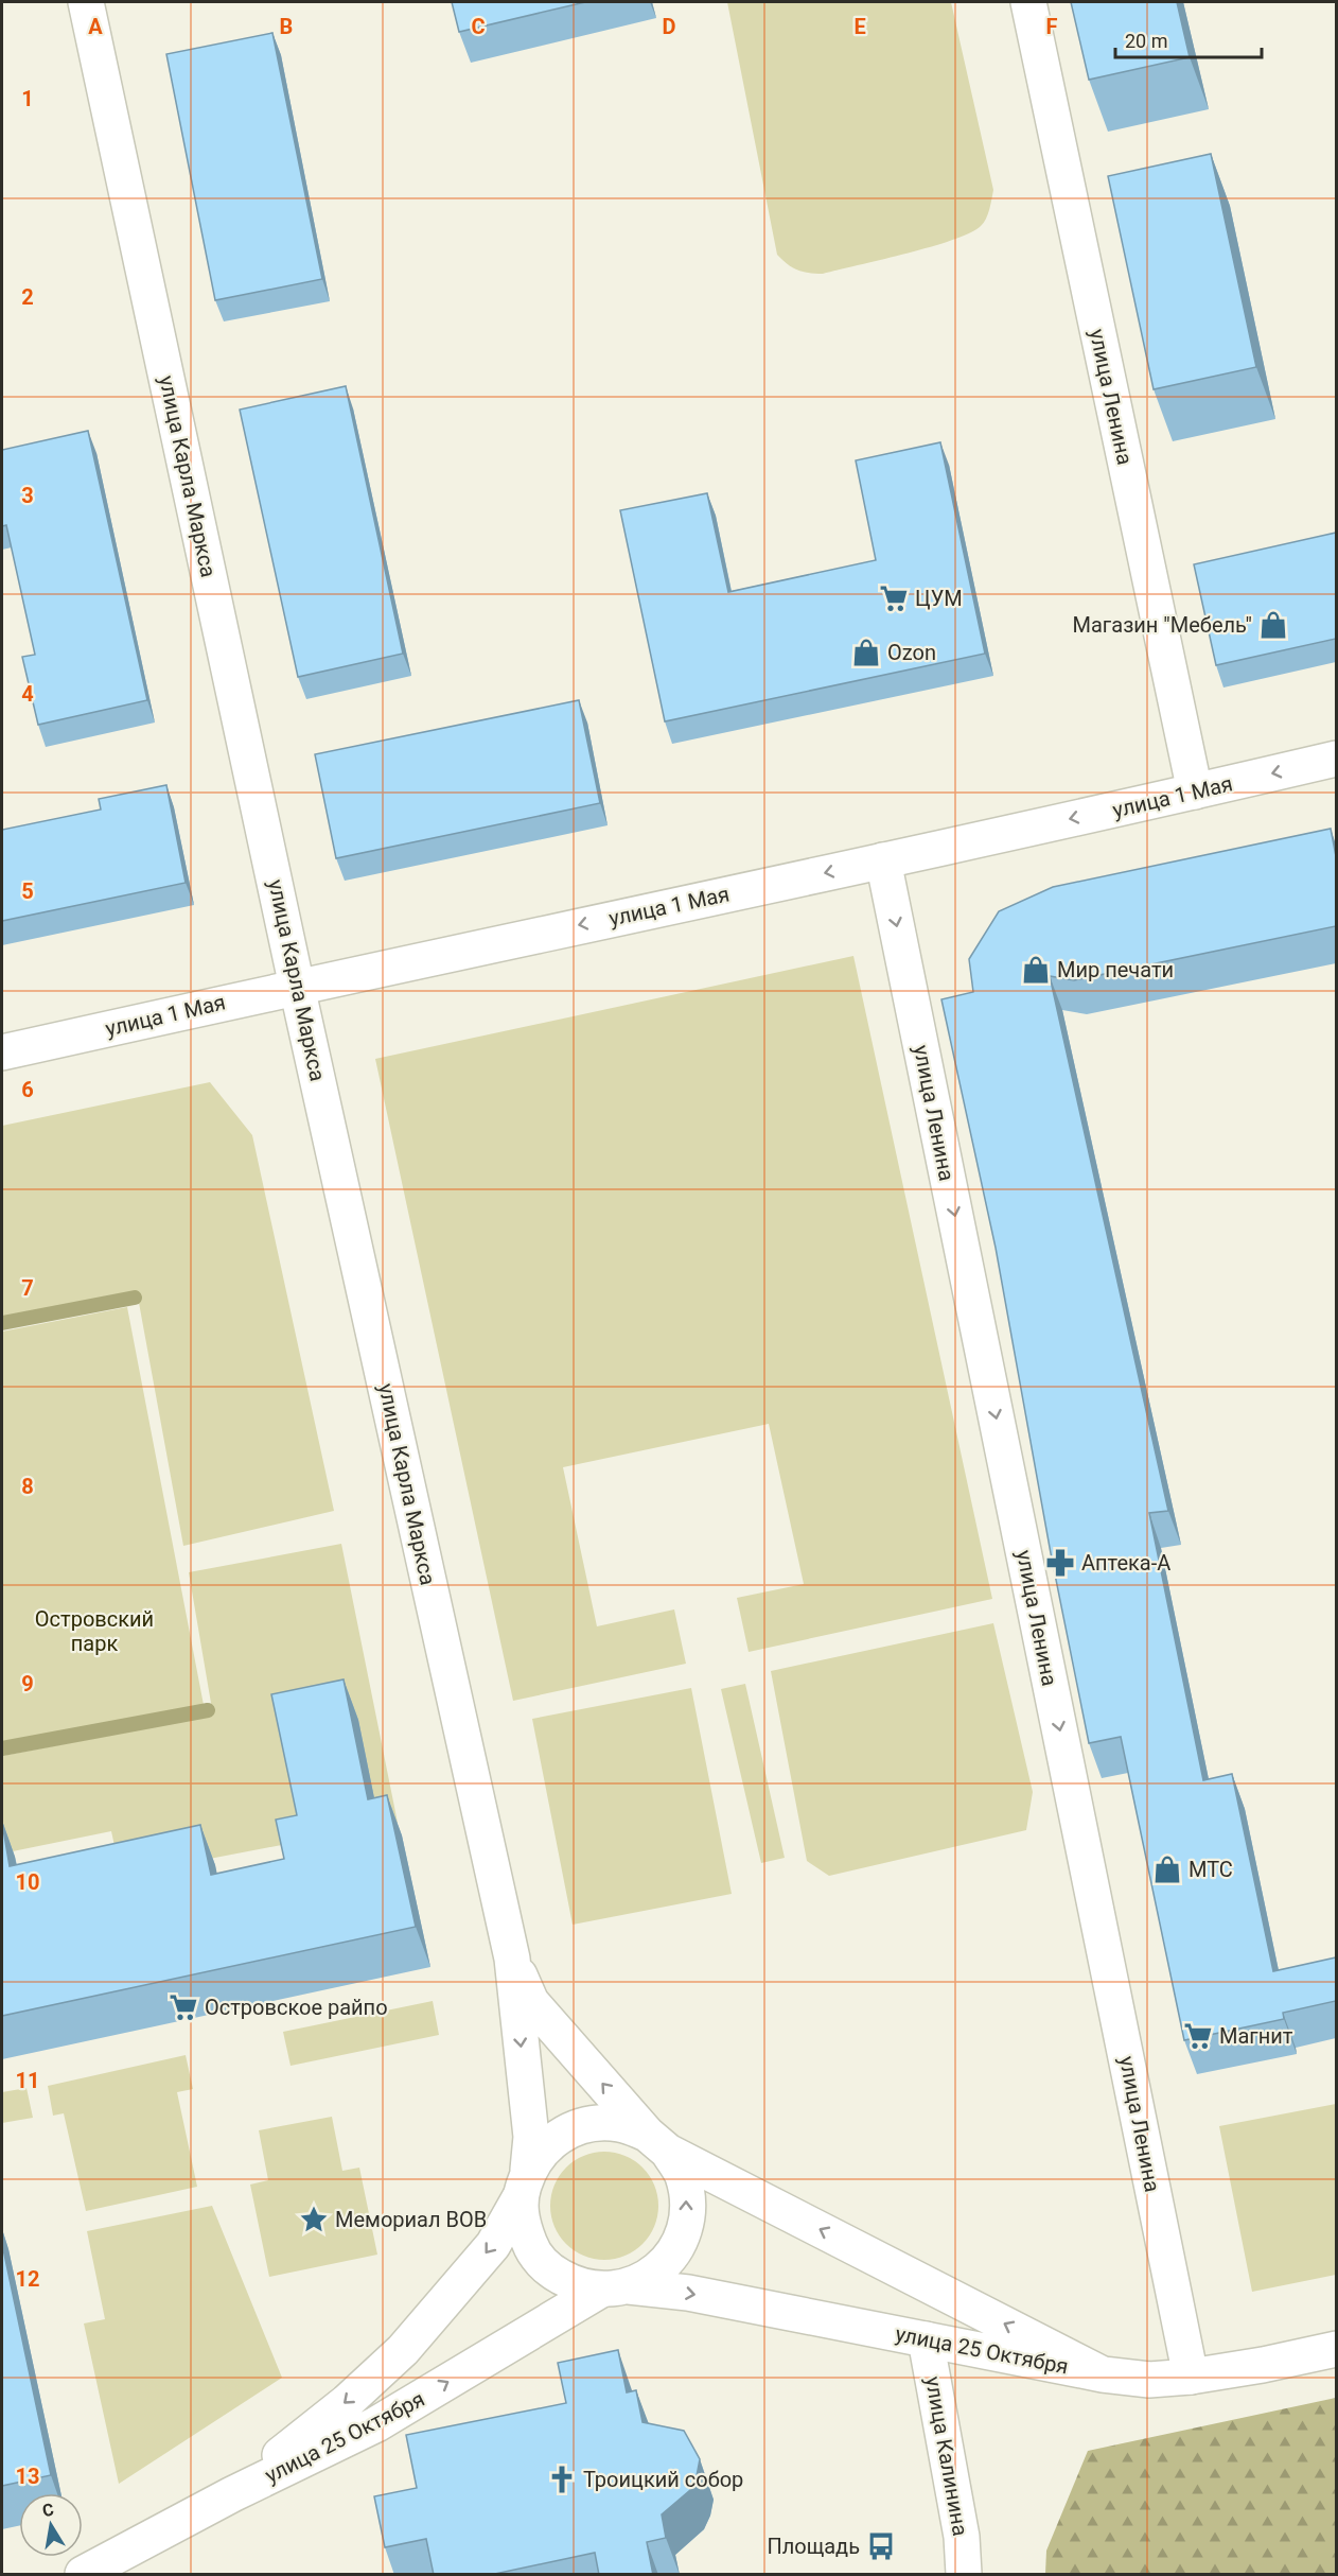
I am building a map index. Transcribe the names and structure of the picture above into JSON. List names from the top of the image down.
{
  "streets": {
    "street": [
      "улица Ленина",
      "улица Карла Маркса",
      "улица 1 Мая",
      "улица 25 Октября",
      "улица Калинина"
    ]
  },
  "crossings": [
    ["улица Ленина", "улица 1 Мая"],
    ["улица Ленина", "улица 25 Октября"],
    ["улица Карла Маркса", "улица 1 Мая"],
    ["улица 25 Октября", "улица Калинина"]
  ],
  "one_way": ["улица Ленина", "улица 1 Мая", "улица 25 Октября"],
  "parks": ["Островский парк"],
  "places": {
    "supermarket": ["ЦУМ", "Островское райпо", "Магнит"],
    "shop": [
      "Магазин \"Мебель\"",
      "Ozon",
      "Мир печати",
      "МТС"
    ],
    "pharmacy": ["Аптека-А"],
    "place": ["Мемориал ВОВ"],
    "church": ["Троицкий собор"],
    "bus stop": ["Площадь"]
  },
  "scale_bar": "20 m",
  "north": "top",
  "grid": {
    "columns": [
      "A",
      "B",
      "C",
      "D",
      "E",
      "F"
    ],
    "rows": [
      "1",
      "2",
      "3",
      "4",
      "5",
      "6",
      "7",
      "8",
      "9",
      "10",
      "11",
      "12",
      "13"
    ]
  }
}
